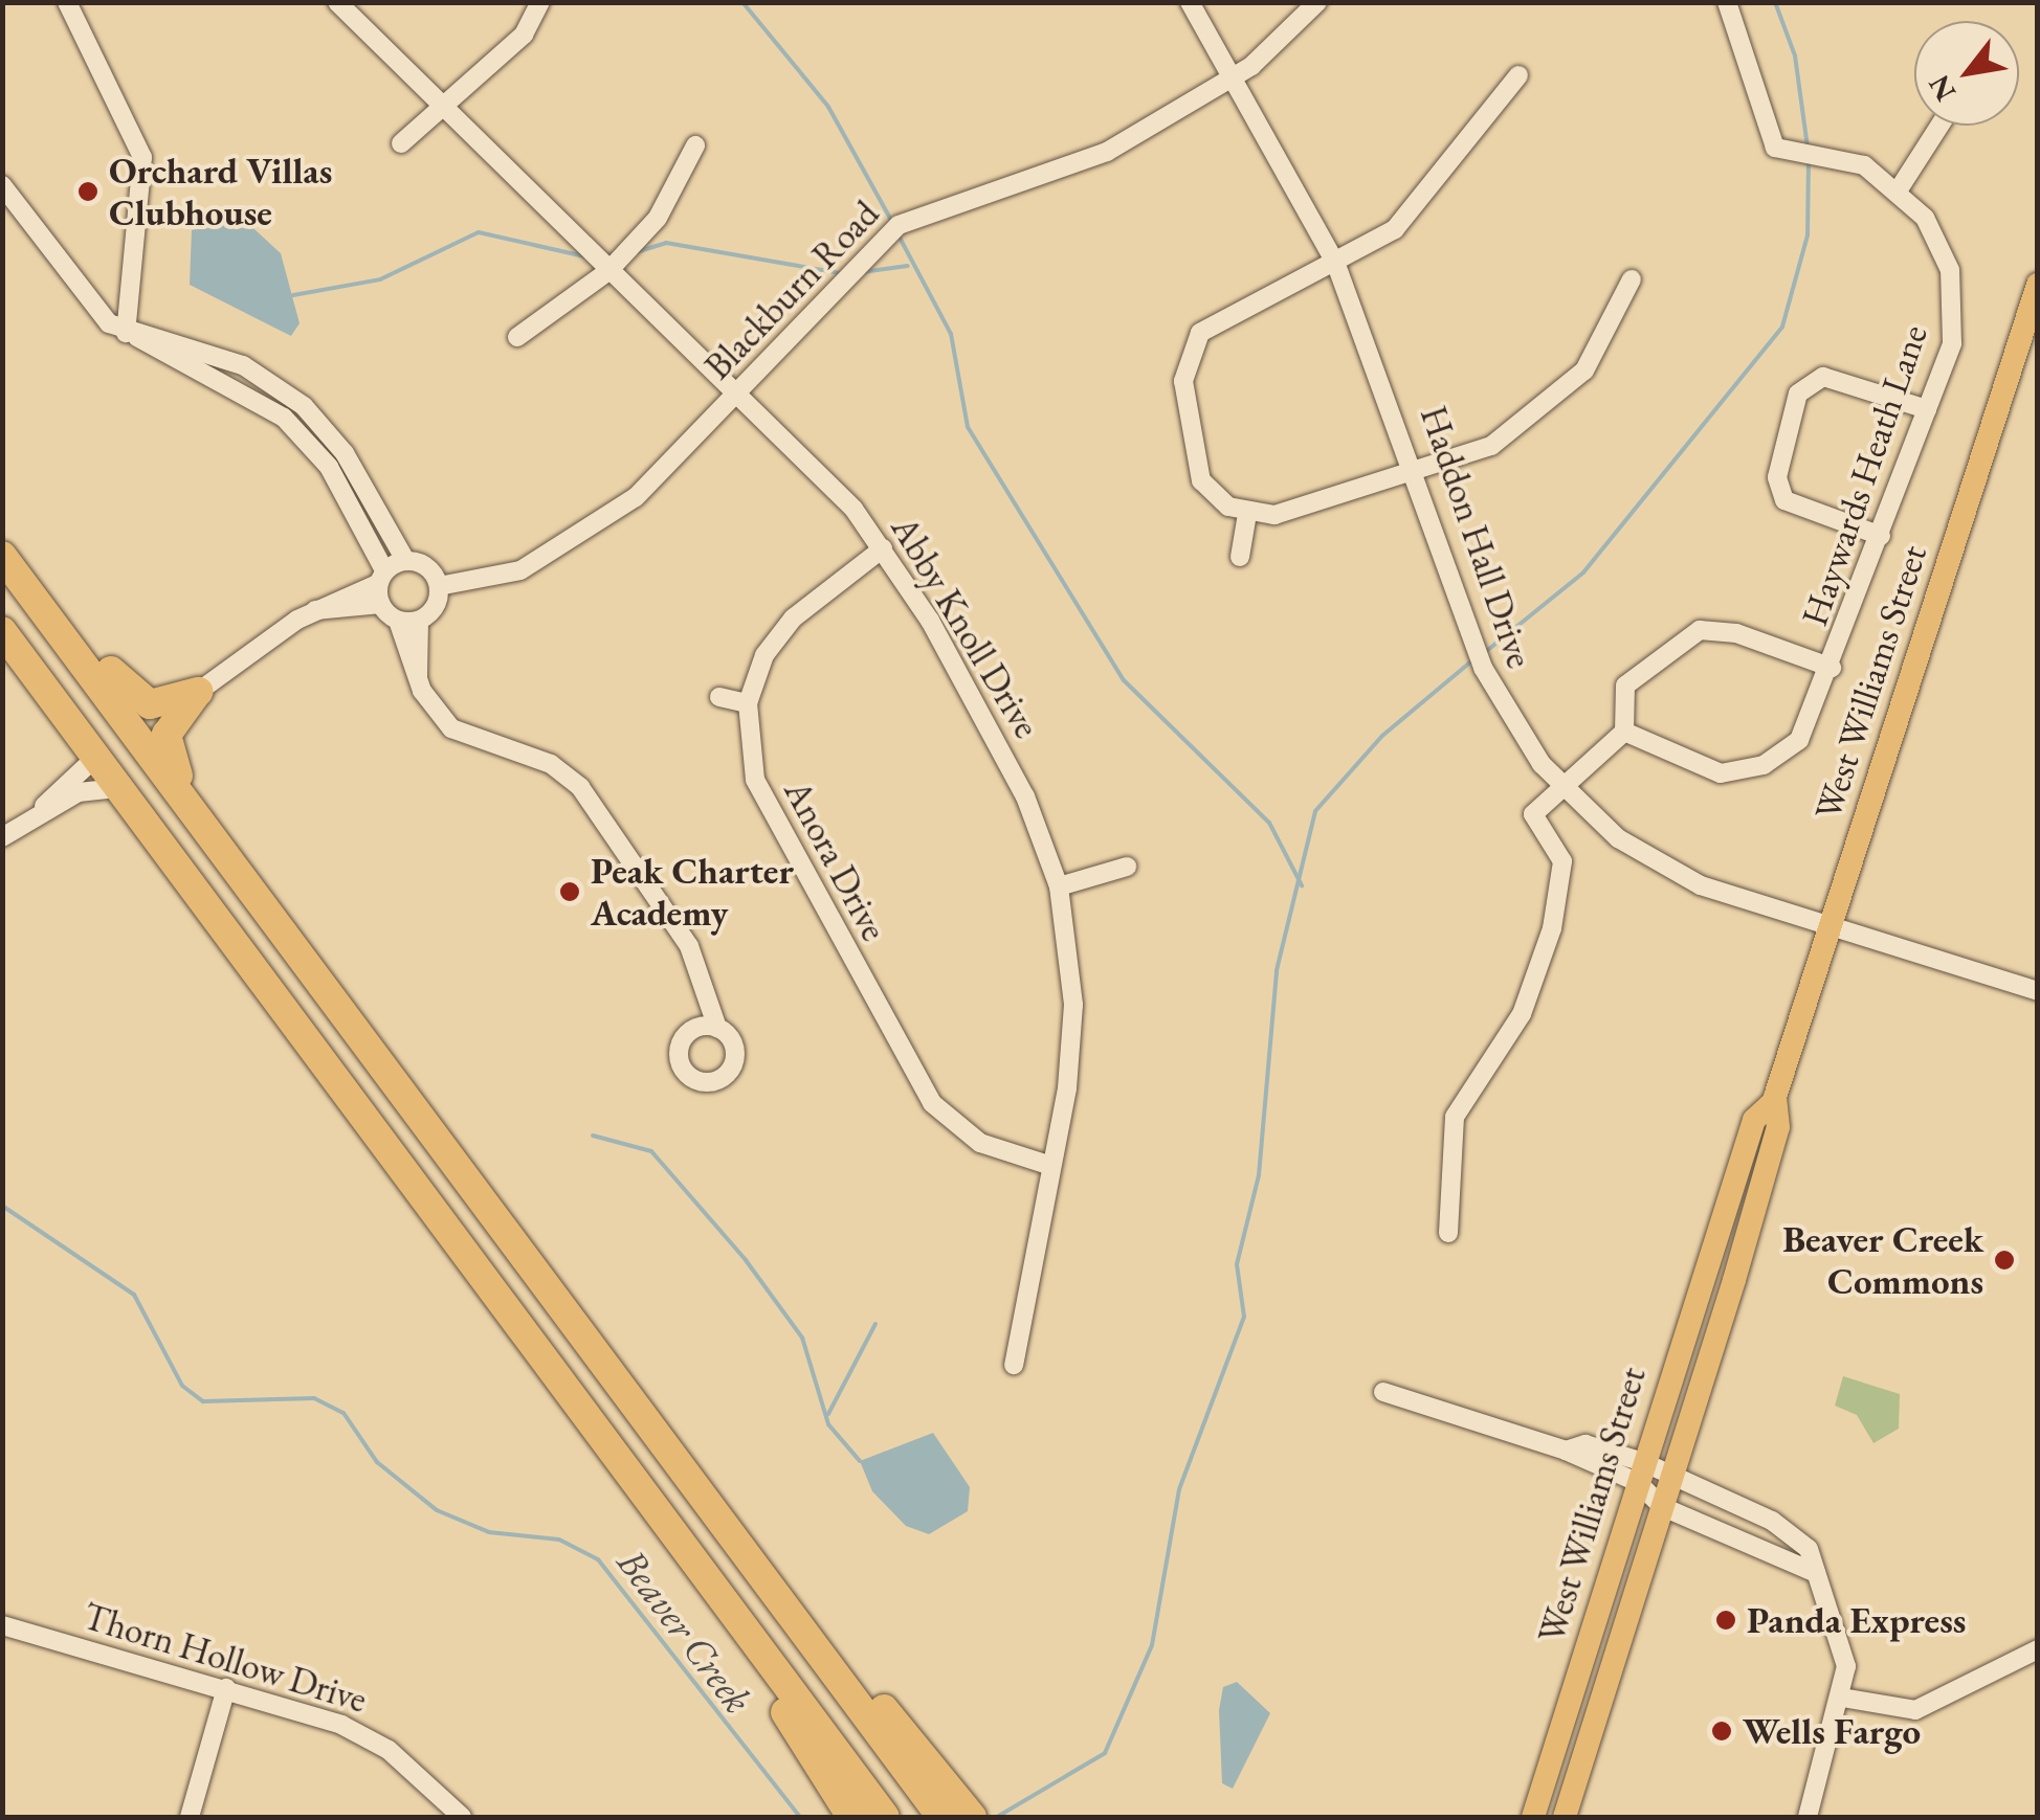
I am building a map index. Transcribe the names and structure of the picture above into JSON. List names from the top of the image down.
{
  "streets": {
    "main road": ["West Williams Street"],
    "street": [
      "Blackburn Road",
      "Haywards Heath Lane",
      "Haddon Hall Drive",
      "Abby Knoll Drive",
      "Anora Drive",
      "Thorn Hollow Drive"
    ]
  },
  "crossings": [
    ["Blackburn Road", "Haddon Hall Drive"],
    ["Blackburn Road", "Abby Knoll Drive"],
    ["Haddon Hall Drive", "West Williams Street"],
    ["Abby Knoll Drive", "Anora Drive"]
  ],
  "water": ["Beaver Creek"],
  "places": [
    "Orchard Villas Clubhouse",
    "Peak Charter Academy",
    "Beaver Creek Commons",
    "Panda Express",
    "Wells Fargo"
  ],
  "north": "bottom left"
}
